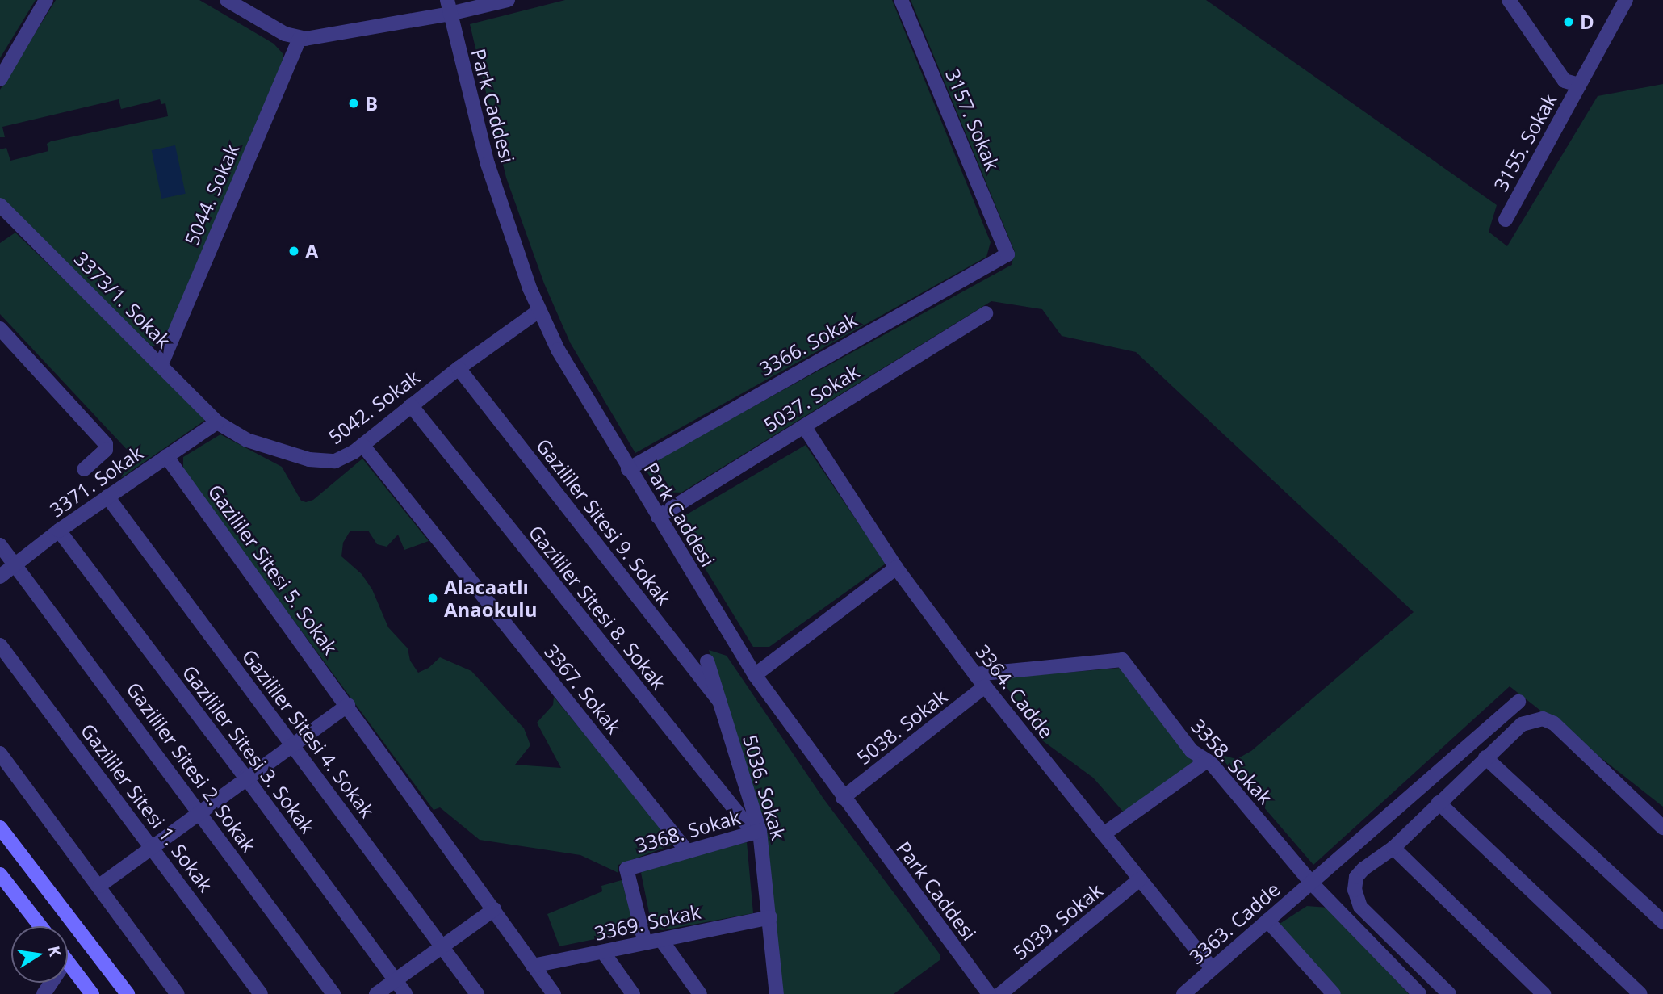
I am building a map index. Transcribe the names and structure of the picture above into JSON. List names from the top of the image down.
{
  "streets": {
    "street": [
      "Park Caddesi",
      "3157. Sokak",
      "3155. Sokak",
      "5044. Sokak",
      "3373/1. Sokak",
      "3366. Sokak",
      "5037. Sokak",
      "5042. Sokak",
      "3371. Sokak",
      "Gazililer Sitesi 9. Sokak",
      "Gazililer Sitesi 5. Sokak",
      "Gazililer Sitesi 8. Sokak",
      "3367. Sokak",
      "3364. Cadde",
      "5038. Sokak",
      "Gazililer Sitesi 4. Sokak",
      "Gazililer Sitesi 3. Sokak",
      "3358. Sokak",
      "Gazililer Sitesi 2. Sokak",
      "5036. Sokak",
      "Gazililer Sitesi 1. Sokak",
      "3368. Sokak",
      "5039. Sokak",
      "3369. Sokak",
      "3363. Cadde"
    ]
  },
  "crossings": [
    ["Park Caddesi", "3366. Sokak"],
    ["Park Caddesi", "5037. Sokak"],
    ["Park Caddesi", "5042. Sokak"],
    ["Park Caddesi", "5038. Sokak"],
    ["3157. Sokak", "3366. Sokak"],
    ["5044. Sokak", "3373/1. Sokak"],
    ["3373/1. Sokak", "5042. Sokak"],
    ["3373/1. Sokak", "3371. Sokak"],
    ["5037. Sokak", "3364. Cadde"],
    ["5042. Sokak", "3371. Sokak"],
    ["5042. Sokak", "Gazililer Sitesi 9. Sokak"],
    ["5042. Sokak", "Gazililer Sitesi 8. Sokak"],
    ["5042. Sokak", "3367. Sokak"],
    ["3371. Sokak", "Gazililer Sitesi 5. Sokak"],
    ["3371. Sokak", "Gazililer Sitesi 4. Sokak"],
    ["3371. Sokak", "Gazililer Sitesi 3. Sokak"],
    ["3371. Sokak", "Gazililer Sitesi 2. Sokak"],
    ["Gazililer Sitesi 9. Sokak", "5036. Sokak"],
    ["Gazililer Sitesi 5. Sokak", "3369. Sokak"],
    ["Gazililer Sitesi 8. Sokak", "5036. Sokak"],
    ["Gazililer Sitesi 8. Sokak", "3368. Sokak"],
    ["3367. Sokak", "3368. Sokak"],
    ["3364. Cadde", "5038. Sokak"],
    ["3364. Cadde", "3358. Sokak"],
    ["3364. Cadde", "5039. Sokak"],
    ["3364. Cadde", "3363. Cadde"],
    ["3358. Sokak", "3363. Cadde"],
    ["5036. Sokak", "3368. Sokak"],
    ["5036. Sokak", "3369. Sokak"],
    ["3368. Sokak", "3369. Sokak"]
  ],
  "places": [
    "D",
    "B",
    "A",
    "Alacaatlı Anaokulu"
  ],
  "north": "right"
}
